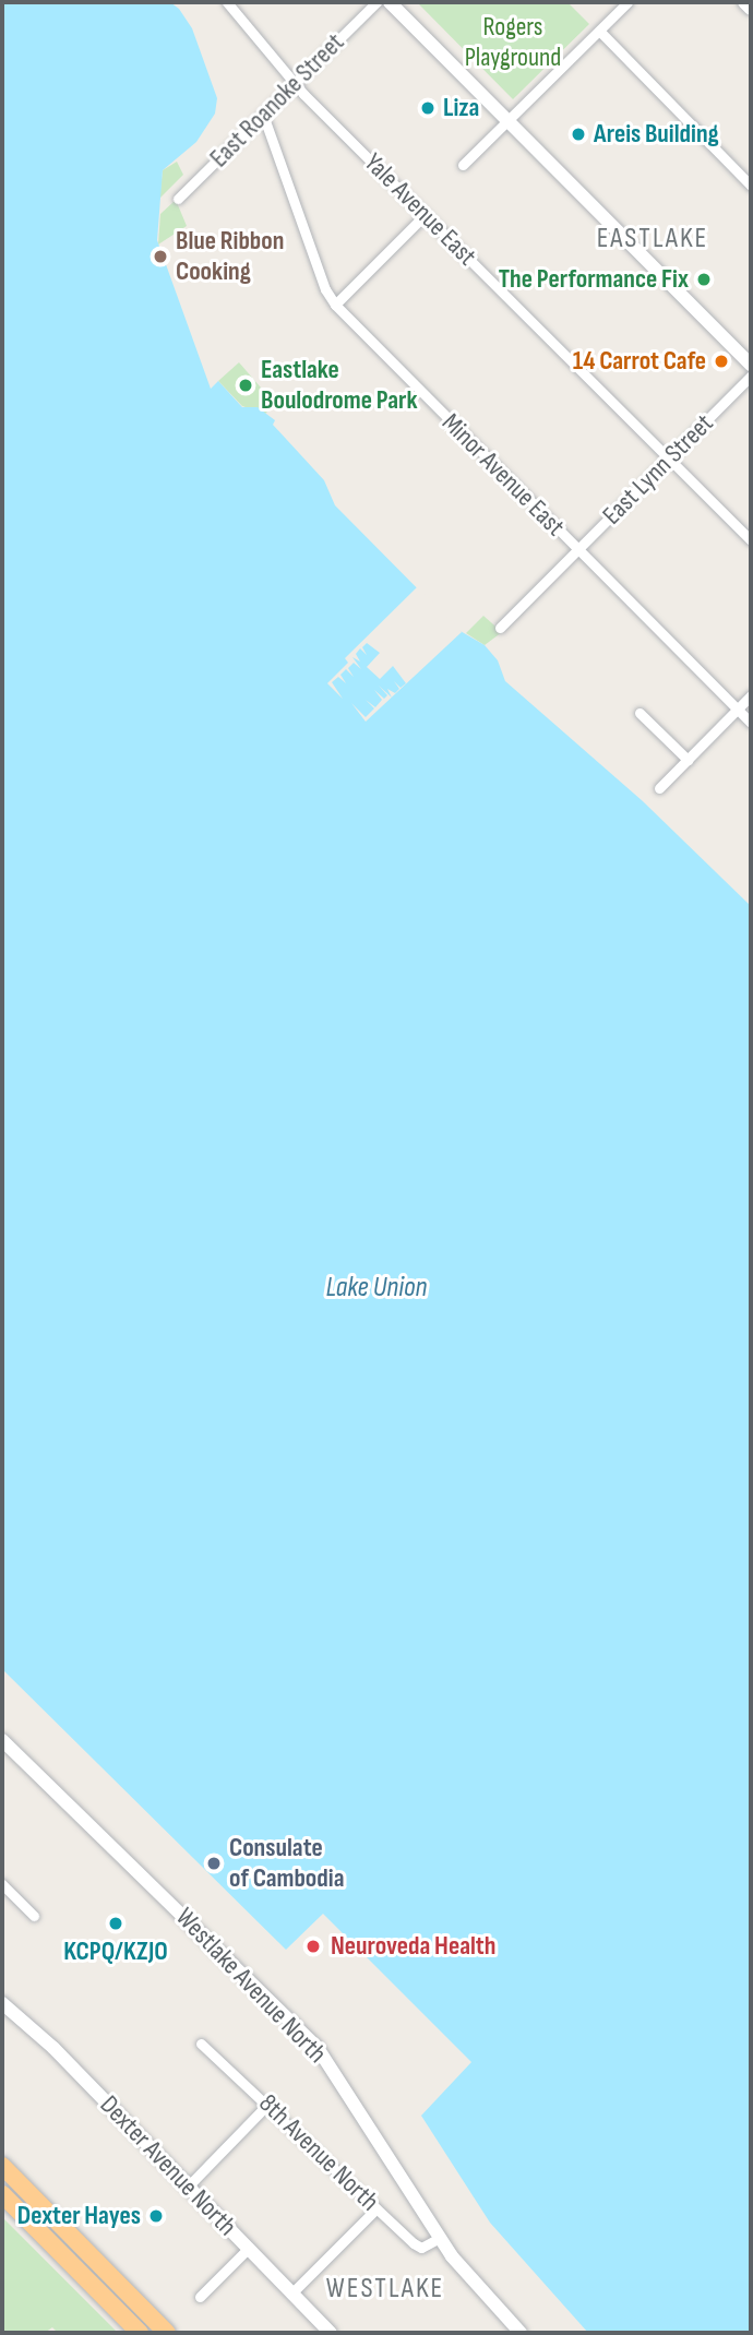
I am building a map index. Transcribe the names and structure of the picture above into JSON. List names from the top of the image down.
{
  "streets": {
    "main road": ["Westlake Avenue North", "Dexter Avenue North"],
    "street": [
      "East Roanoke Street",
      "Yale Avenue East",
      "East Lynn Street",
      "Minor Avenue East",
      "8th Avenue North"
    ]
  },
  "crossings": [
    ["East Roanoke Street", "Yale Avenue East"],
    ["East Roanoke Street", "Minor Avenue East"],
    ["Yale Avenue East", "East Lynn Street"],
    ["East Lynn Street", "Minor Avenue East"],
    ["Westlake Avenue North", "8th Avenue North"]
  ],
  "districts": ["EASTLAKE", "WESTLAKE"],
  "water": ["Lake Union"],
  "parks": ["Rogers Playground"],
  "places": [
    "Liza",
    "Areis Building",
    "Blue Ribbon Cooking",
    "The Performance Fix",
    "14 Carrot Cafe",
    "Eastlake Boulodrome Park",
    "Consulate of Cambodia",
    "KCPQ/KZJO",
    "Neuroveda Health",
    "Dexter Hayes"
  ]
}
